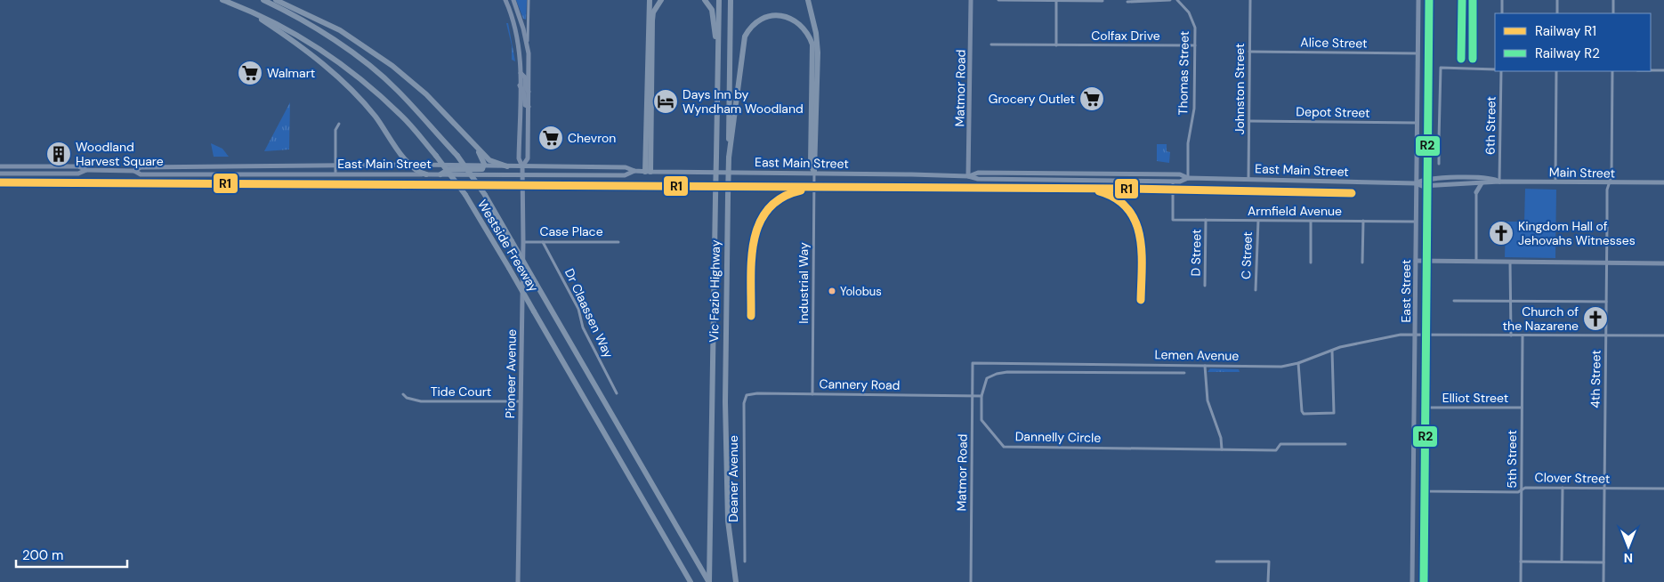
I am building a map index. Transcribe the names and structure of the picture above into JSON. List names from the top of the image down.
{
  "streets": {
    "highway": ["Westside Freeway", "Vic Fazio Highway"],
    "main road": [
      "Matmor Road",
      "East Main Street",
      "Main Street",
      "East Street",
      "Pioneer Avenue"
    ],
    "street": [
      "Colfax Drive",
      "Alice Street",
      "Thomas Street",
      "Johnston Street",
      "Depot Street",
      "6th Street",
      "Armfield Avenue",
      "Case Place",
      "D Street",
      "C Street",
      "Industrial Way",
      "Dr Claassen Way",
      "Lemen Avenue",
      "4th Street",
      "Cannery Road",
      "Tide Court",
      "Elliot Street",
      "Dannelly Circle",
      "5th Street",
      "Clover Street",
      "Deaner Avenue"
    ]
  },
  "crossings": [
    ["Colfax Drive", "Thomas Street"],
    ["Alice Street", "Johnston Street"],
    ["Alice Street", "East Street"],
    ["Thomas Street", "East Main Street"],
    ["Matmor Road", "East Main Street"],
    ["Matmor Road", "Lemen Avenue"],
    ["Matmor Road", "Cannery Road"],
    ["Johnston Street", "Depot Street"],
    ["Johnston Street", "East Main Street"],
    ["Depot Street", "East Street"],
    ["6th Street", "Main Street"],
    ["East Main Street", "Main Street"],
    ["East Main Street", "Armfield Avenue"],
    ["East Main Street", "Industrial Way"],
    ["East Main Street", "East Street"],
    ["East Main Street", "Pioneer Avenue"],
    ["Main Street", "East Street"],
    ["Main Street", "4th Street"],
    ["Armfield Avenue", "D Street"],
    ["Armfield Avenue", "C Street"],
    ["Armfield Avenue", "East Street"],
    ["Case Place", "Dr Claassen Way"],
    ["Case Place", "Pioneer Avenue"],
    ["Westside Freeway", "Vic Fazio Highway"],
    ["Industrial Way", "Cannery Road"],
    ["East Street", "Lemen Avenue"],
    ["Lemen Avenue", "4th Street"],
    ["Lemen Avenue", "5th Street"],
    ["Pioneer Avenue", "Tide Court"],
    ["4th Street", "Clover Street"],
    ["Cannery Road", "Dannelly Circle"],
    ["Cannery Road", "Deaner Avenue"],
    ["Elliot Street", "5th Street"],
    ["Elliot Street", "Clover Street"],
    ["5th Street", "Clover Street"]
  ],
  "places": {
    "supermarket": ["Walmart", "Grocery Outlet", "Chevron"],
    "hotel": ["Days Inn by Wyndham Woodland"],
    "building": ["Woodland Harvest Square"],
    "church": ["Kingdom Hall of Jehovahs Witnesses", "Church of the Nazarene"],
    "other": ["Yolobus"]
  },
  "lines": ["rail line R2", "rail line R1"],
  "legend": ["Railway R1", "Railway R2"],
  "scale_bar": "200 m",
  "north": "bottom"
}
